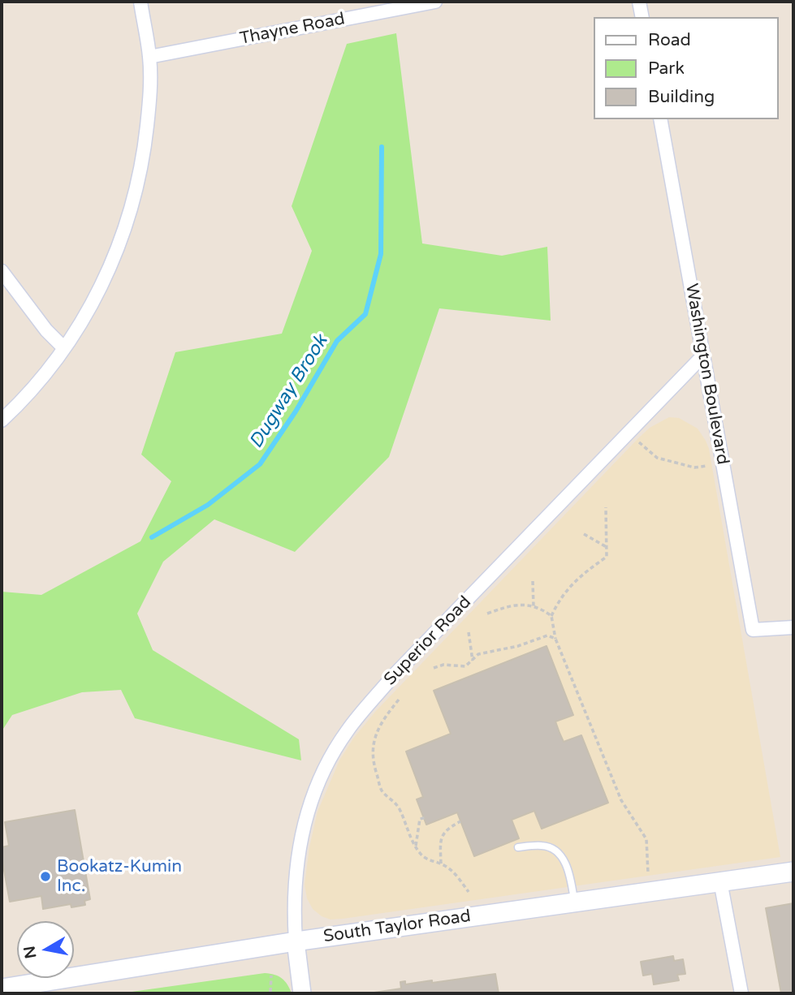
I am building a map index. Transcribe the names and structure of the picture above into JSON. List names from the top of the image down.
{
  "streets": {
    "main road": ["South Taylor Road"],
    "street": ["Thayne Road", "Washington Boulevard", "Superior Road"]
  },
  "crossings": [
    ["Washington Boulevard", "Superior Road"],
    ["Superior Road", "South Taylor Road"]
  ],
  "water": ["Dugway Brook"],
  "places": ["Bookatz-Kumin Inc."],
  "legend": ["Road", "Park", "Building"],
  "north": "left"
}
